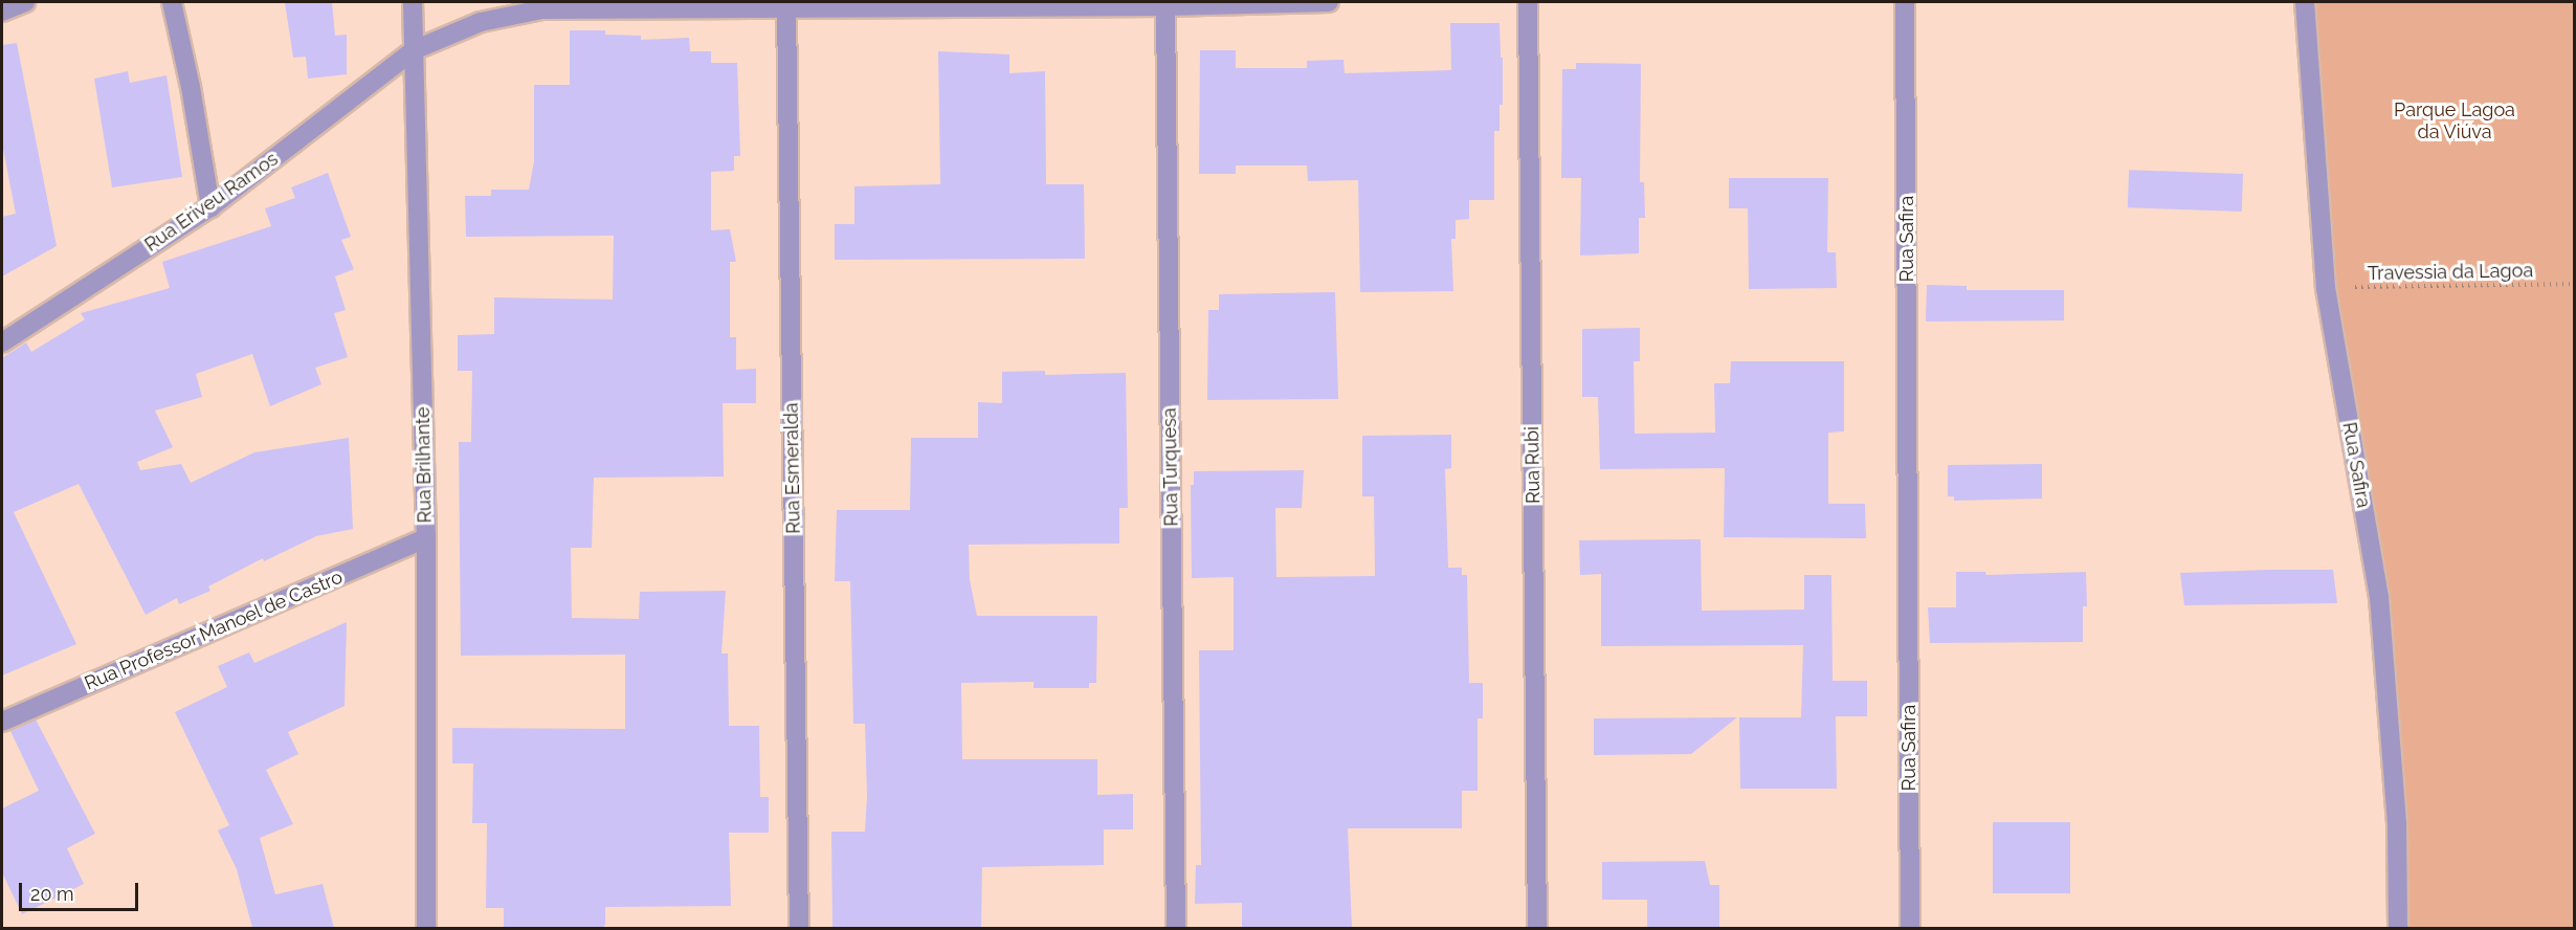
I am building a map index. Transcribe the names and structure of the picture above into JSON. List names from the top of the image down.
{
  "streets": {
    "street": [
      "Rua Eriveu Ramos",
      "Rua Safira",
      "Rua Brilhante",
      "Rua Rubi",
      "Rua Turquesa",
      "Rua Esmeralda",
      "Rua Professor Manoel de Castro"
    ],
    "path": ["Travessia da Lagoa"]
  },
  "crossings": [
    ["Rua Eriveu Ramos", "Rua Brilhante"],
    ["Rua Eriveu Ramos", "Rua Turquesa"],
    ["Rua Eriveu Ramos", "Rua Esmeralda"],
    ["Rua Safira", "Travessia da Lagoa"],
    ["Rua Brilhante", "Rua Professor Manoel de Castro"]
  ],
  "parks": ["Parque Lagoa da Viúva"],
  "scale_bar": "20 m"
}
